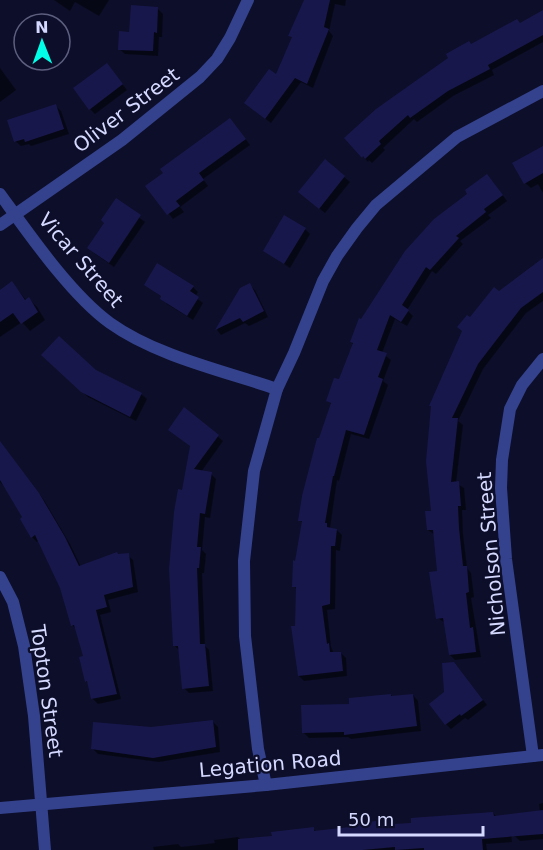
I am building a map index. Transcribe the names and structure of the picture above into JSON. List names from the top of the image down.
{
  "streets": {
    "street": [
      "Oliver Street",
      "Vicar Street",
      "Nicholson Street",
      "Topton Street",
      "Legation Road"
    ]
  },
  "crossings": [
    ["Oliver Street", "Vicar Street"],
    ["Nicholson Street", "Legation Road"],
    ["Topton Street", "Legation Road"]
  ],
  "scale_bar": "50 m",
  "north": "top"
}
